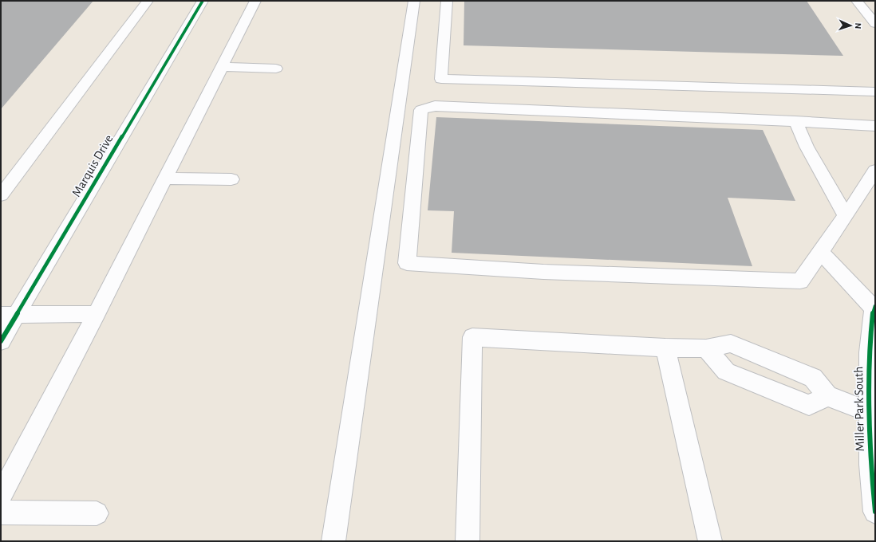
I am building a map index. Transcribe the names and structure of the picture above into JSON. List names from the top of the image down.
{
  "streets": {
    "street": ["Marquis Drive", "Miller Park South"]
  },
  "north": "right"
}
